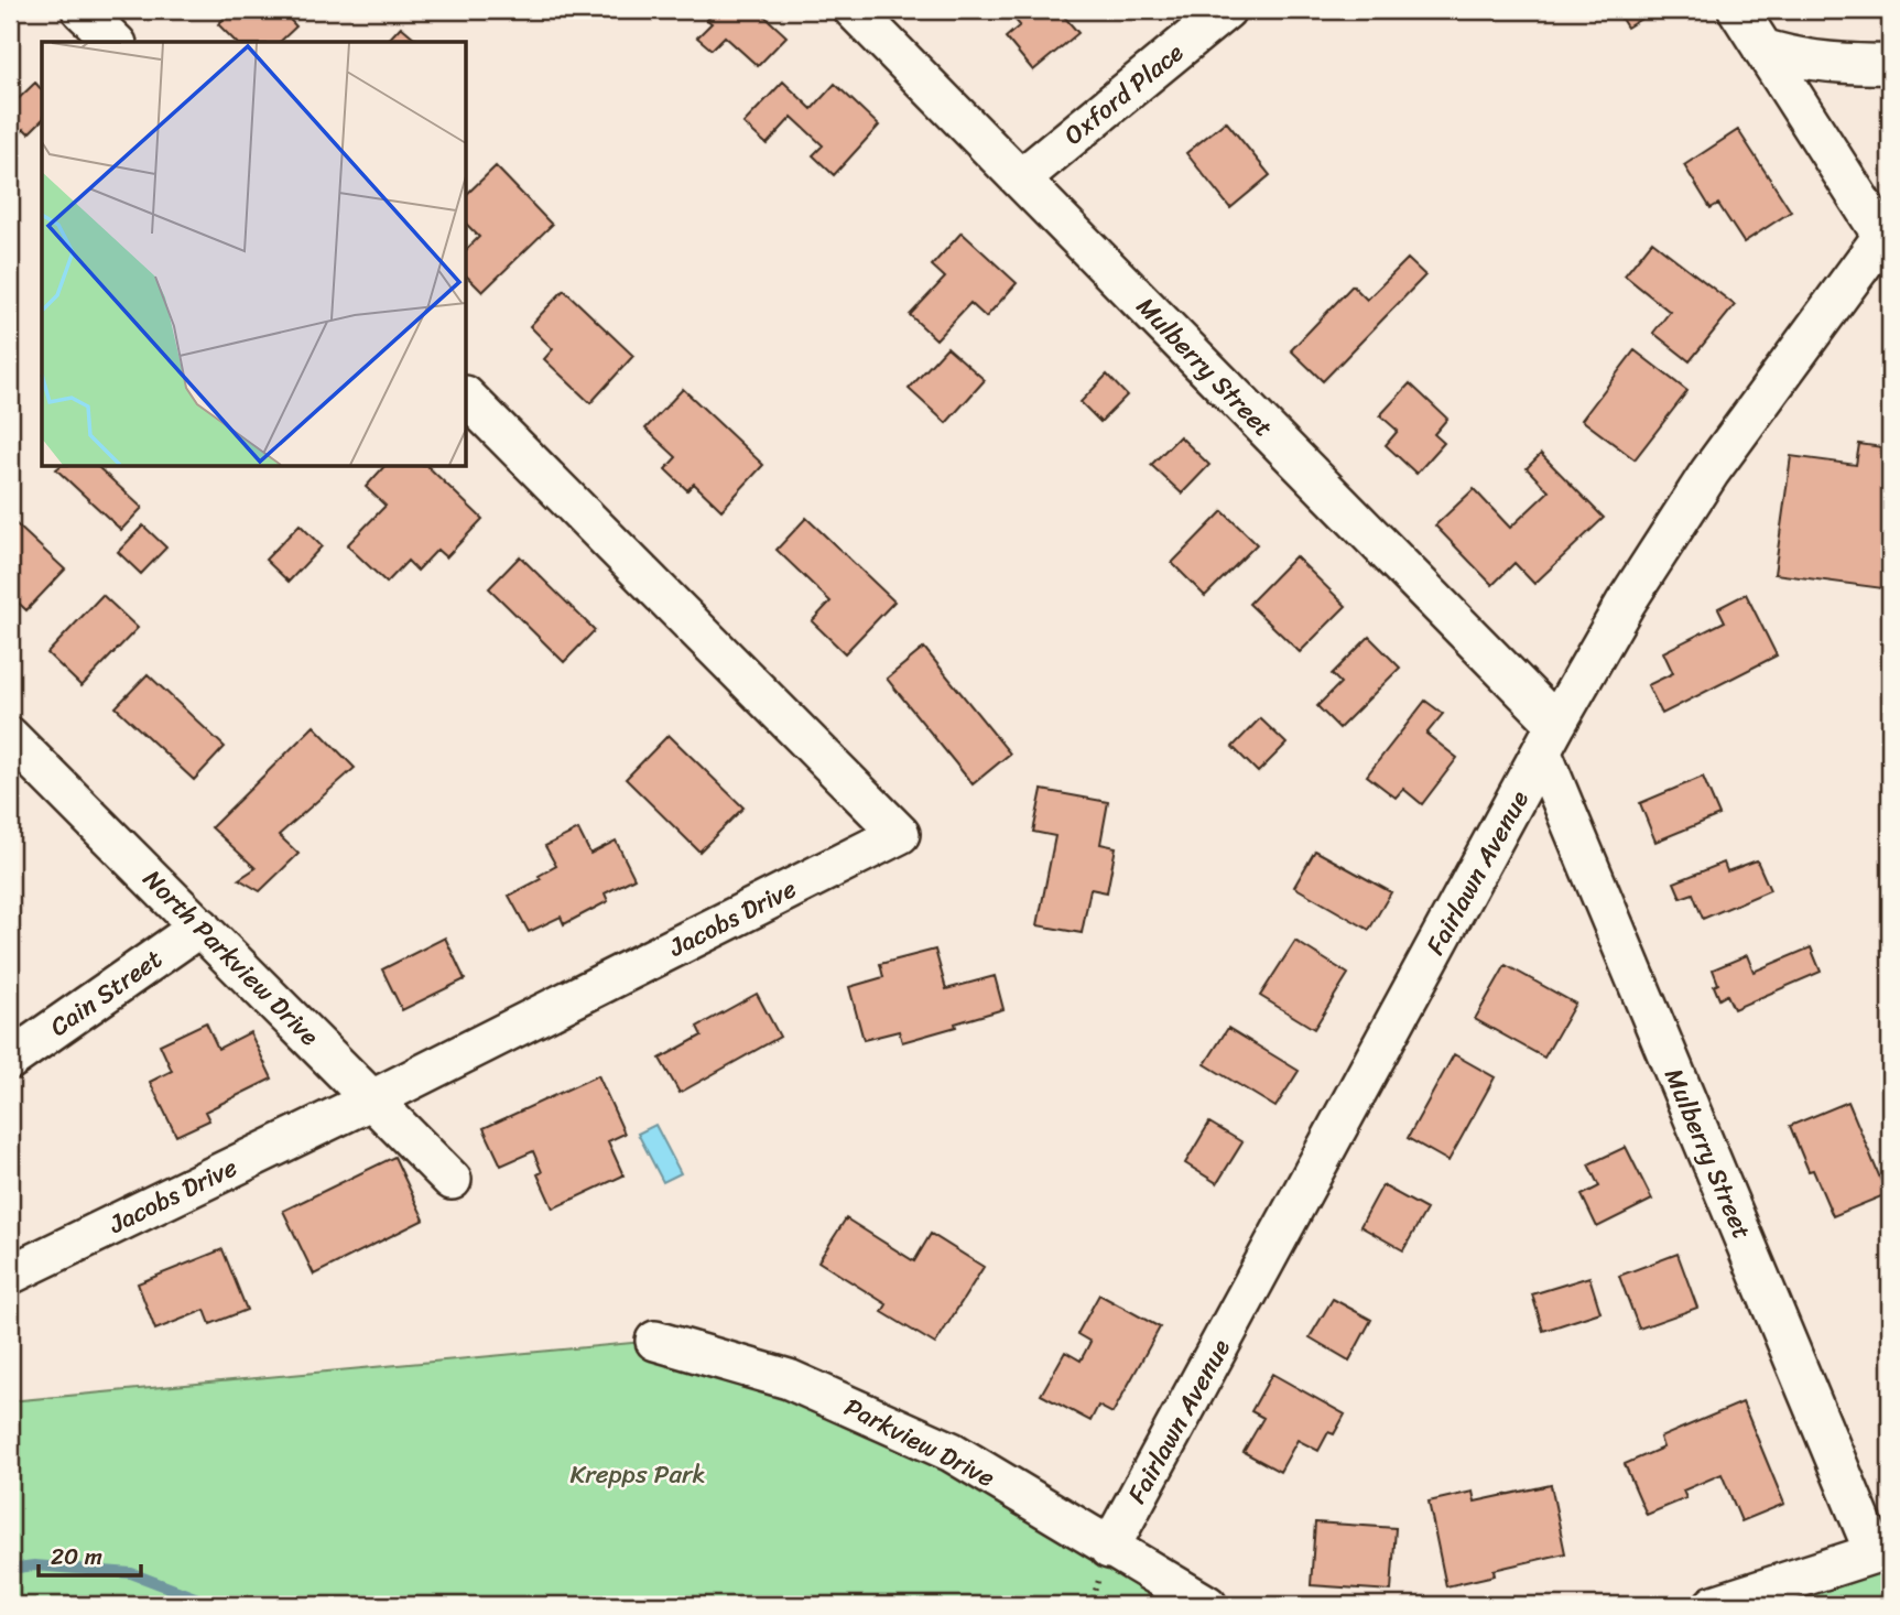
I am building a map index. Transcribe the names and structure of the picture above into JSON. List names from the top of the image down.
{
  "streets": {
    "street": [
      "Oxford Place",
      "Mulberry Street",
      "Fairlawn Avenue",
      "Jacobs Drive",
      "North Parkview Drive",
      "Cain Street",
      "Parkview Drive"
    ]
  },
  "crossings": [
    ["Oxford Place", "Mulberry Street"],
    ["Mulberry Street", "Fairlawn Avenue"],
    ["Fairlawn Avenue", "Parkview Drive"],
    ["Jacobs Drive", "North Parkview Drive"],
    ["North Parkview Drive", "Cain Street"]
  ],
  "parks": ["Krepps Park"],
  "scale_bar": "20 m"
}
